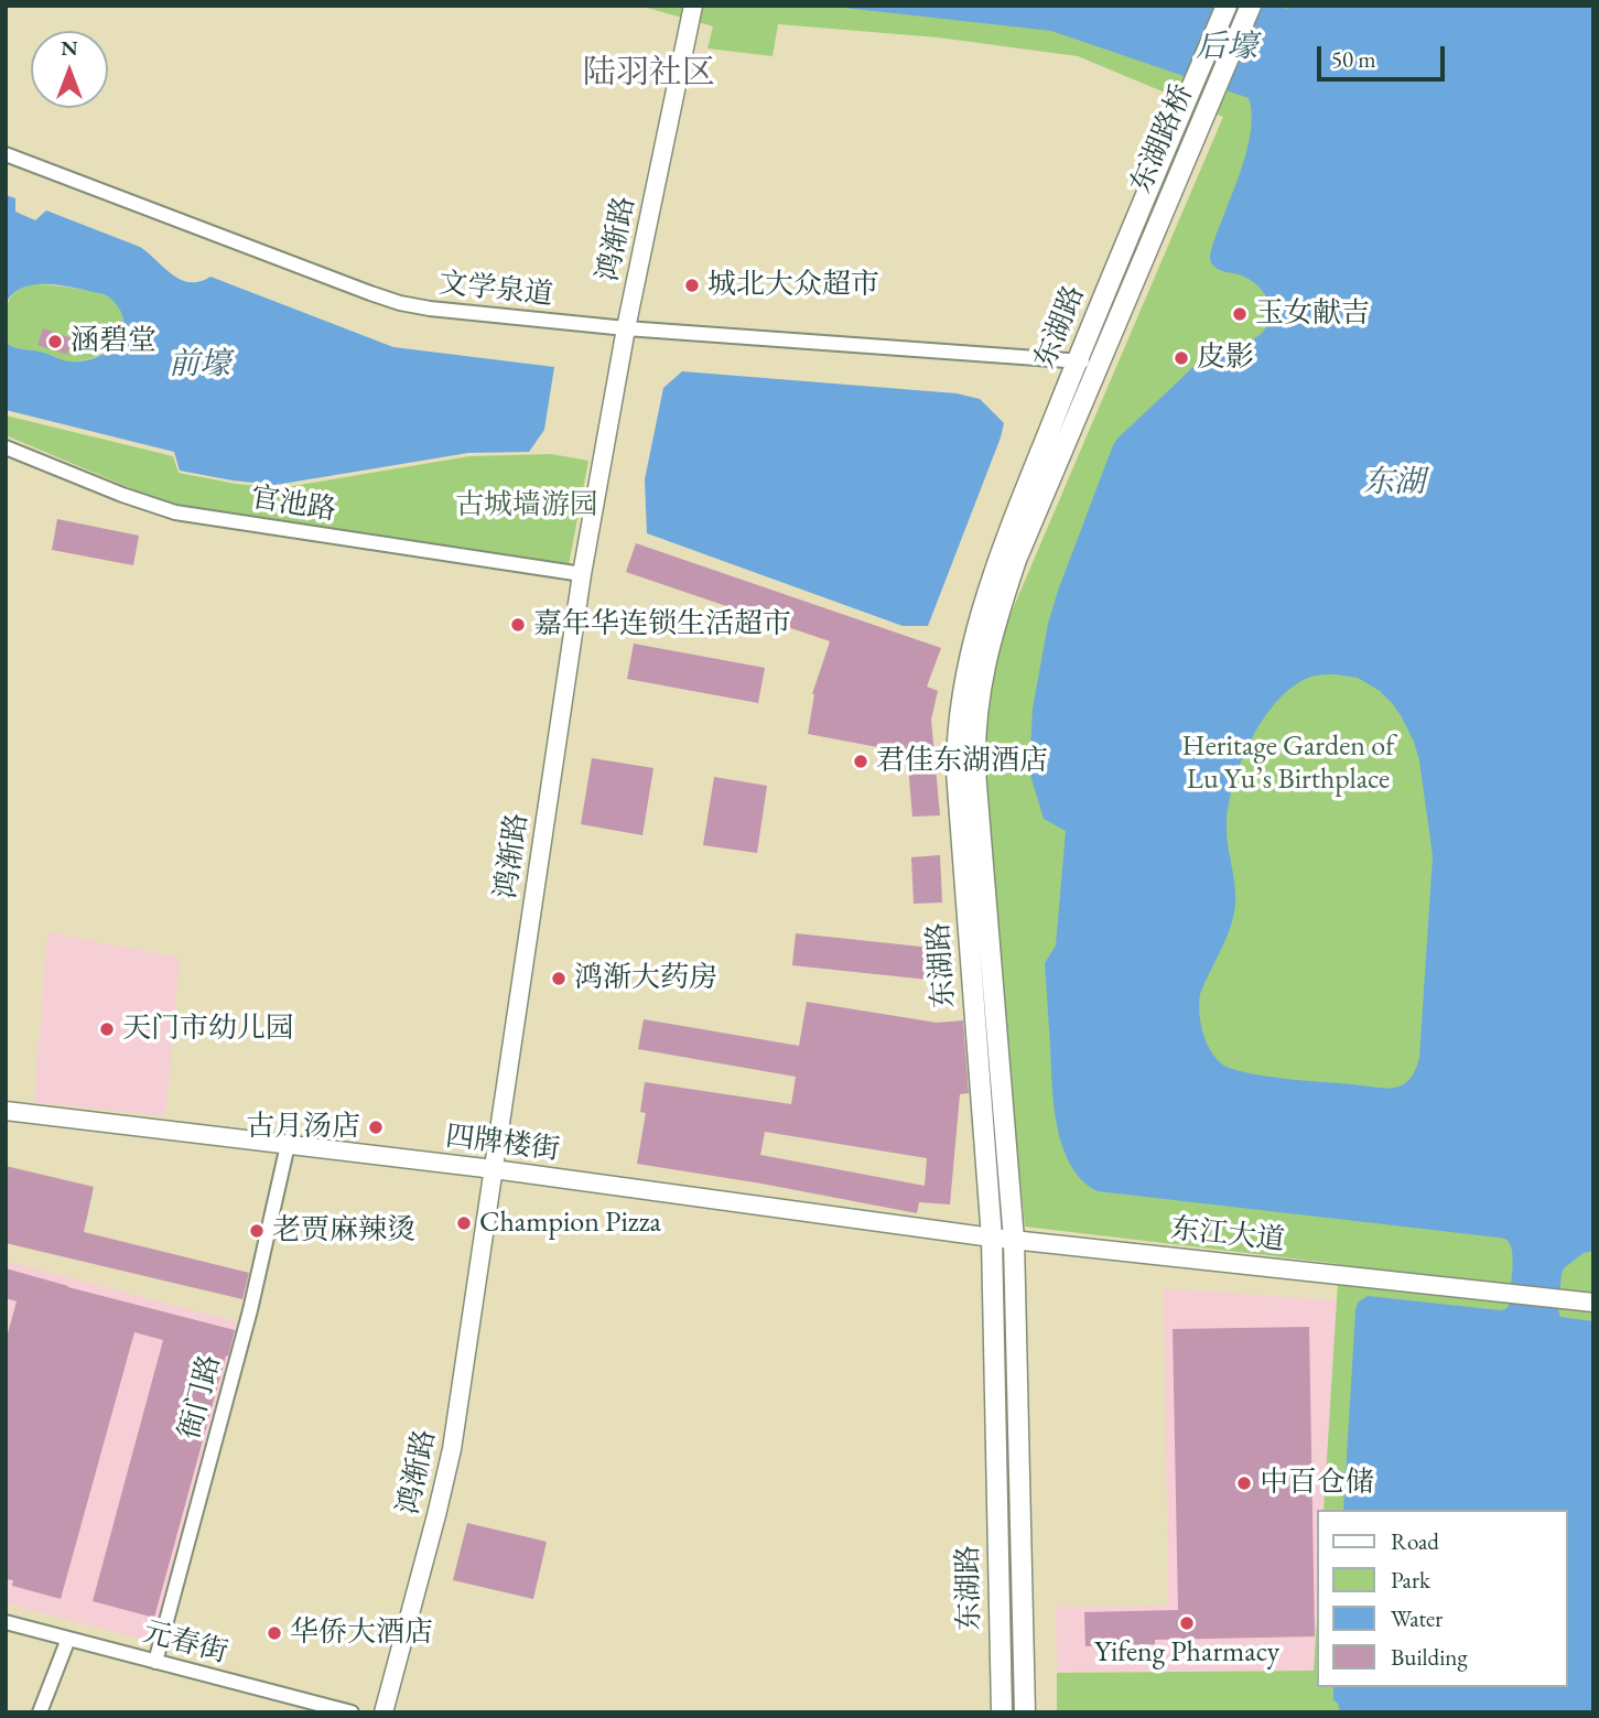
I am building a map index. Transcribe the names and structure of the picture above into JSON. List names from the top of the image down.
{
  "streets": {
    "main road": ["东湖路桥", "东湖路"],
    "street": [
      "鸿渐路",
      "文学泉道",
      "官池路",
      "四牌楼街",
      "东江大道",
      "衙门路",
      "元春街"
    ]
  },
  "crossings": [
    ["东湖路桥", "东湖路"],
    ["鸿渐路", "文学泉道"],
    ["鸿渐路", "官池路"],
    ["鸿渐路", "四牌楼街"],
    ["文学泉道", "东湖路"],
    ["东湖路", "四牌楼街"],
    ["东湖路", "东江大道"],
    ["四牌楼街", "东江大道"],
    ["四牌楼街", "衙门路"],
    ["衙门路", "元春街"]
  ],
  "districts": ["陆羽社区"],
  "water": ["后壕", "前壕", "东湖"],
  "parks": ["古城墙游园", "Heritage Garden of Lu Yu’s Birthplace"],
  "places": [
    "城北大众超市",
    "玉女献吉",
    "涵碧堂",
    "皮影",
    "嘉年华连锁生活超市",
    "君佳东湖酒店",
    "鸿渐大药房",
    "天门市幼儿园",
    "古月汤店",
    "Champion Pizza",
    "老贾麻辣烫",
    "中百仓储",
    "Yifeng Pharmacy",
    "华侨大酒店"
  ],
  "legend": [
    "Road",
    "Park",
    "Water",
    "Building"
  ],
  "scale_bar": "50 m",
  "north": "top"
}
